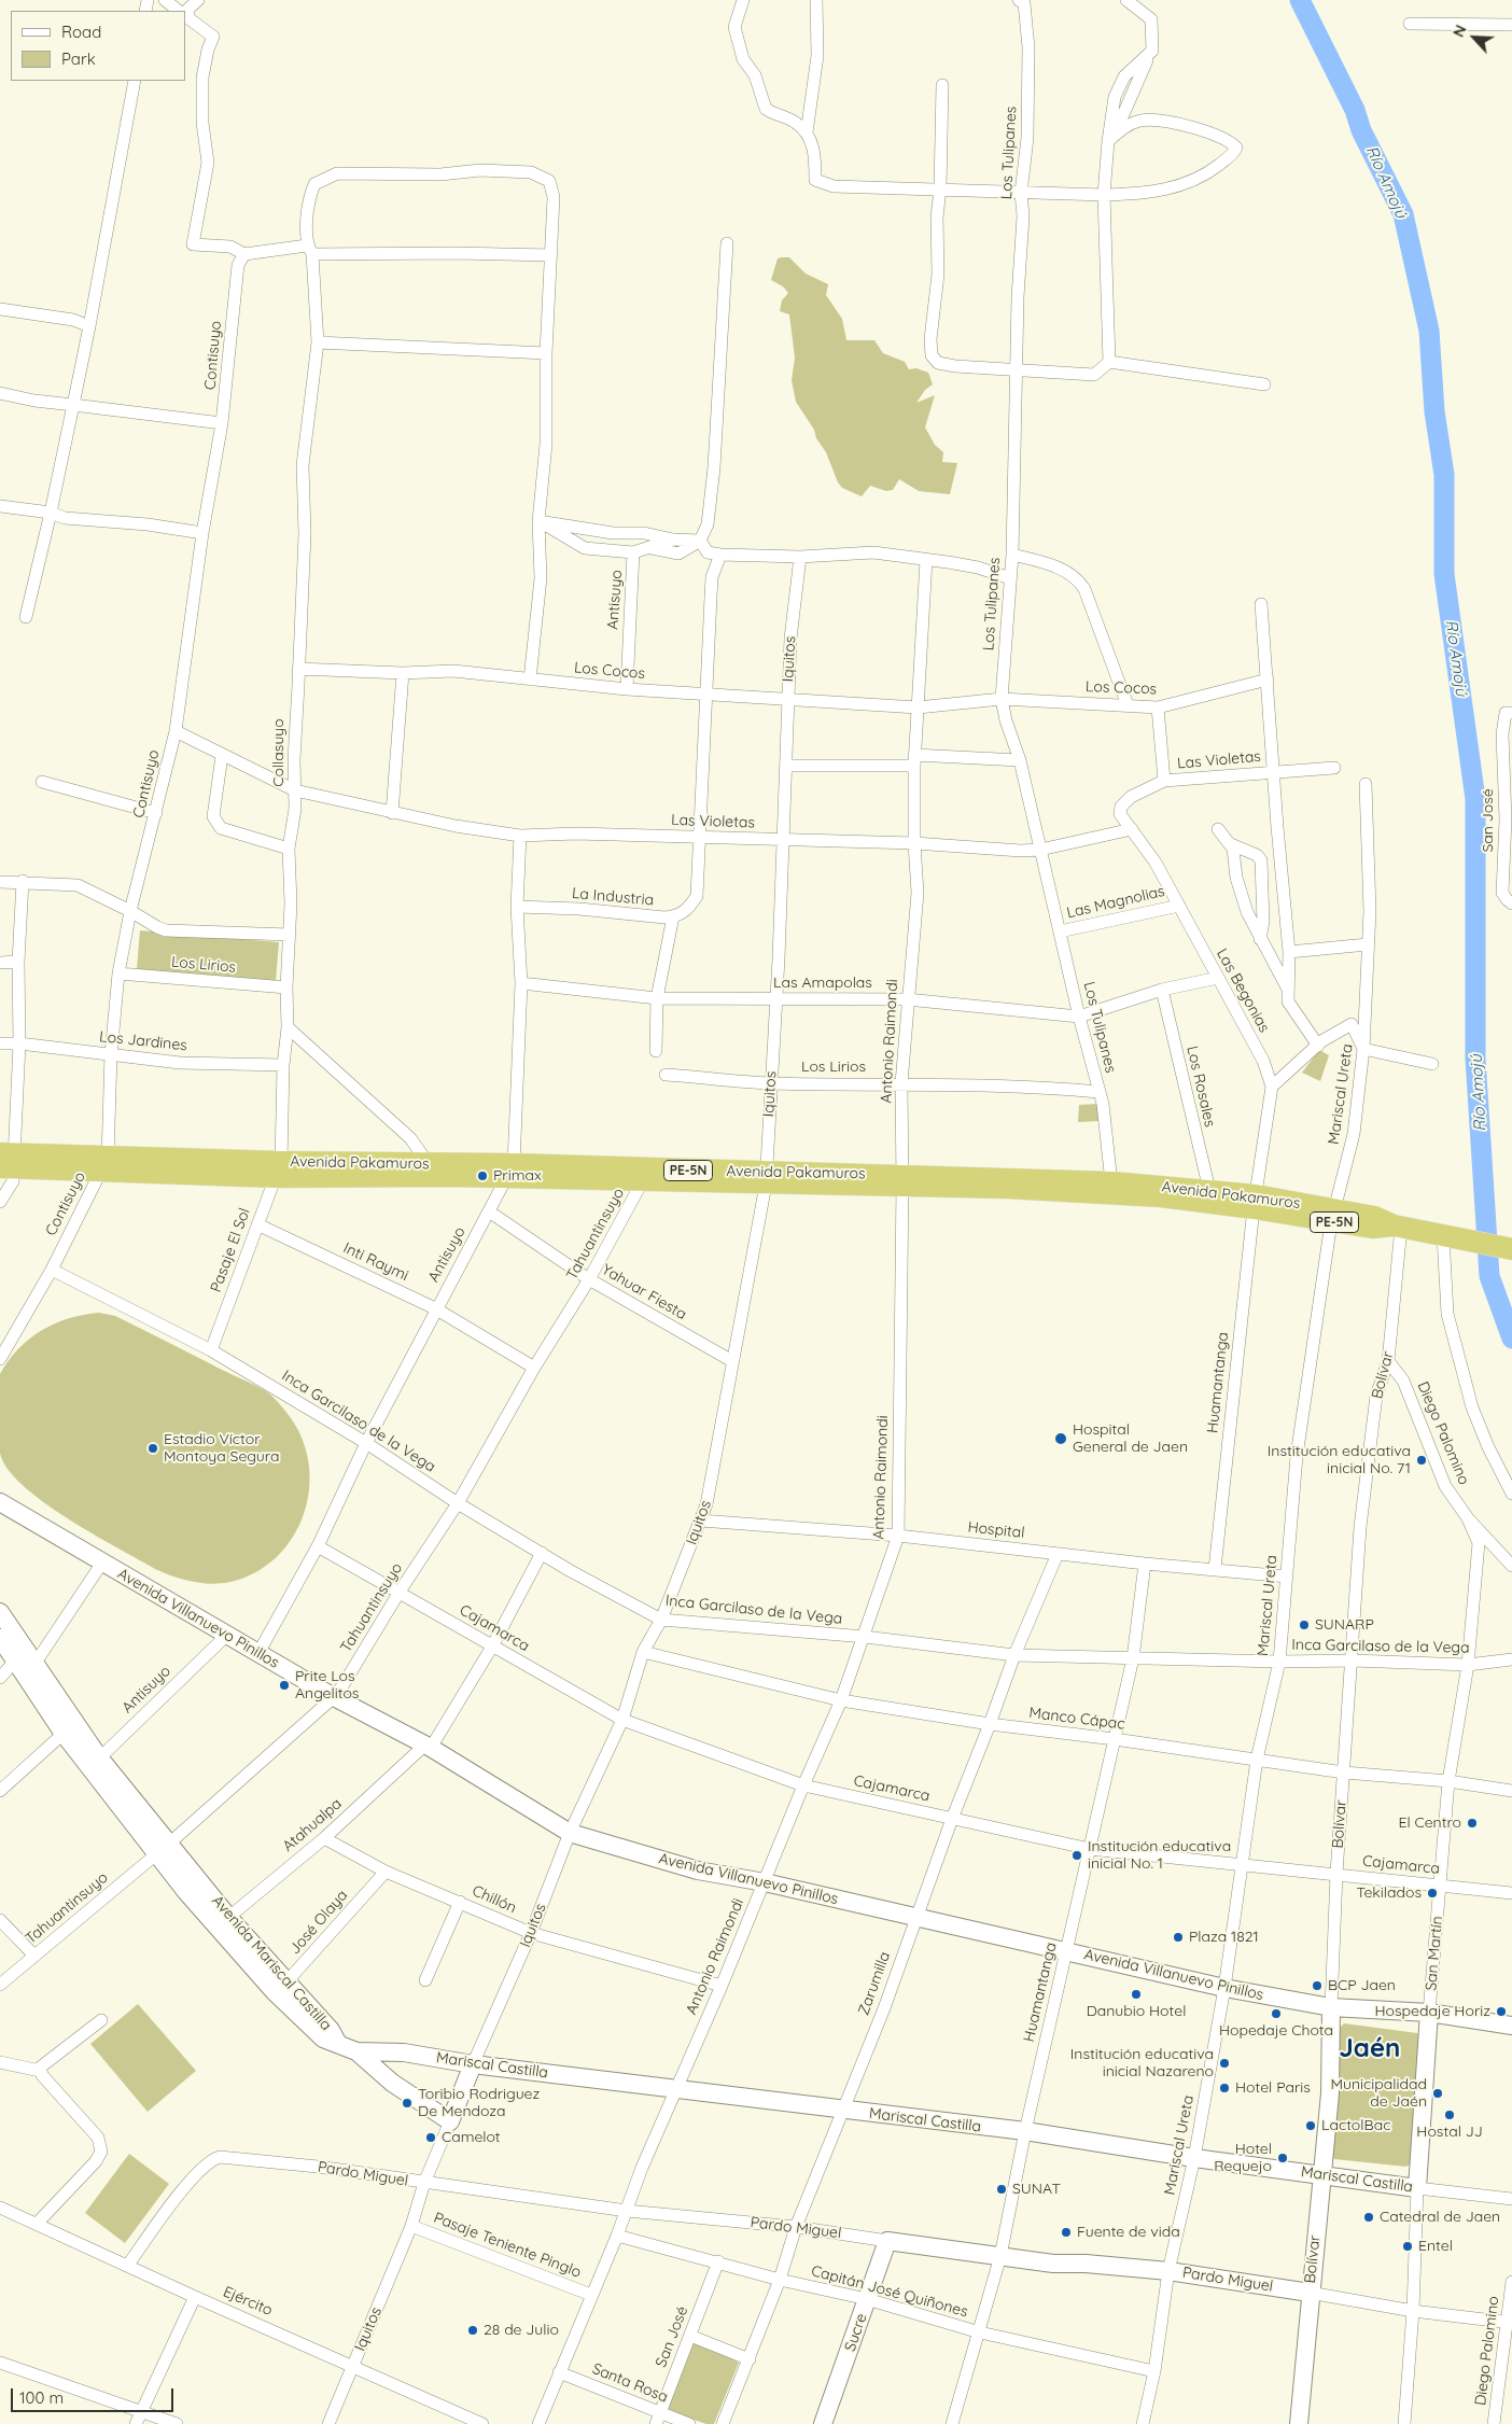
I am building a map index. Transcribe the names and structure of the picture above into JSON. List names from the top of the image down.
{
  "streets": {
    "highway": ["Avenida Pakamuros", "PE-5N"],
    "street": [
      "Los Tulipanes",
      "Contisuyo",
      "Antisuyo",
      "Iquitos",
      "Los Cocos",
      "Collasuyo",
      "Las Violetas",
      "San José",
      "La Industria",
      "Las Magnolias",
      "Los Lirios",
      "Las Amapolas",
      "Las Begonias",
      "Los Jardines",
      "Antonio Raimondi",
      "Los Rosales",
      "Mariscal Ureta",
      "Tahuantinsuyo",
      "Pasaje El Sol",
      "Inti Raymi",
      "Yahuar Fiesta",
      "Bolívar",
      "Huamantanga",
      "Inca Garcilaso de la Vega",
      "Diego Palomino",
      "Hospital",
      "Avenida Villanuevo Pinillos",
      "Cajamarca",
      "Manco Cápac",
      "Atahualpa",
      "Chillón",
      "José Olaya",
      "San Martín",
      "Avenida Mariscal Castilla",
      "Zarumilla",
      "Mariscal Castilla",
      "Pardo Miguel",
      "Pasaje Teniente Pinglo",
      "Capitán José Quiñones",
      "Ejército",
      "Sucre",
      "Santa Rosa"
    ]
  },
  "crossings": [
    ["Los Tulipanes", "Los Cocos"],
    ["Los Tulipanes", "Las Violetas"],
    ["Los Tulipanes", "Las Magnolias"],
    ["Los Tulipanes", "Los Lirios"],
    ["Los Tulipanes", "Las Amapolas"],
    ["Los Tulipanes", "Avenida Pakamuros"],
    ["Contisuyo", "Las Violetas"],
    ["Contisuyo", "Los Lirios"],
    ["Contisuyo", "Los Jardines"],
    ["Contisuyo", "Avenida Pakamuros"],
    ["Contisuyo", "Inca Garcilaso de la Vega"],
    ["Antisuyo", "Los Cocos"],
    ["Antisuyo", "Las Violetas"],
    ["Antisuyo", "La Industria"],
    ["Antisuyo", "Las Amapolas"],
    ["Antisuyo", "Avenida Pakamuros"],
    ["Antisuyo", "Inti Raymi"],
    ["Antisuyo", "Yahuar Fiesta"],
    ["Antisuyo", "Inca Garcilaso de la Vega"],
    ["Antisuyo", "Avenida Villanuevo Pinillos"],
    ["Antisuyo", "Cajamarca"],
    ["Antisuyo", "Avenida Mariscal Castilla"],
    ["Iquitos", "Los Cocos"],
    ["Iquitos", "Las Violetas"],
    ["Iquitos", "Los Lirios"],
    ["Iquitos", "Las Amapolas"],
    ["Iquitos", "Avenida Pakamuros"],
    ["Iquitos", "Yahuar Fiesta"],
    ["Iquitos", "Inca Garcilaso de la Vega"],
    ["Iquitos", "Hospital"],
    ["Iquitos", "Avenida Villanuevo Pinillos"],
    ["Iquitos", "Cajamarca"],
    ["Iquitos", "Manco Cápac"],
    ["Iquitos", "Chillón"],
    ["Iquitos", "Mariscal Castilla"],
    ["Iquitos", "Pardo Miguel"],
    ["Iquitos", "Pasaje Teniente Pinglo"],
    ["Iquitos", "Ejército"],
    ["Los Cocos", "Collasuyo"],
    ["Los Cocos", "Antonio Raimondi"],
    ["Collasuyo", "Las Violetas"],
    ["Collasuyo", "Los Lirios"],
    ["Collasuyo", "Los Jardines"],
    ["Collasuyo", "Avenida Pakamuros"],
    ["Collasuyo", "Pasaje El Sol"],
    ["Las Violetas", "La Industria"],
    ["Las Violetas", "Las Begonias"],
    ["Las Violetas", "Antonio Raimondi"],
    ["San José", "Capitán José Quiñones"],
    ["San José", "Santa Rosa"],
    ["Las Magnolias", "Las Begonias"],
    ["Los Lirios", "Antonio Raimondi"],
    ["Las Amapolas", "Las Begonias"],
    ["Las Amapolas", "Antonio Raimondi"],
    ["Las Amapolas", "Los Rosales"],
    ["Las Begonias", "Avenida Pakamuros"],
    ["Las Begonias", "Huamantanga"],
    ["Antonio Raimondi", "Avenida Pakamuros"],
    ["Antonio Raimondi", "Inca Garcilaso de la Vega"],
    ["Antonio Raimondi", "Hospital"],
    ["Antonio Raimondi", "Avenida Villanuevo Pinillos"],
    ["Antonio Raimondi", "Cajamarca"],
    ["Antonio Raimondi", "Manco Cápac"],
    ["Antonio Raimondi", "Chillón"],
    ["Antonio Raimondi", "Mariscal Castilla"],
    ["Antonio Raimondi", "Pardo Miguel"],
    ["Antonio Raimondi", "Pasaje Teniente Pinglo"],
    ["Antonio Raimondi", "Capitán José Quiñones"],
    ["Antonio Raimondi", "Santa Rosa"],
    ["Los Rosales", "Avenida Pakamuros"],
    ["Mariscal Ureta", "Avenida Pakamuros"],
    ["Mariscal Ureta", "Inca Garcilaso de la Vega"],
    ["Mariscal Ureta", "Hospital"],
    ["Mariscal Ureta", "Avenida Villanuevo Pinillos"],
    ["Mariscal Ureta", "Cajamarca"],
    ["Mariscal Ureta", "Manco Cápac"],
    ["Mariscal Ureta", "Mariscal Castilla"],
    ["Mariscal Ureta", "Pardo Miguel"],
    ["Mariscal Ureta", "Capitán José Quiñones"],
    ["Avenida Pakamuros", "Tahuantinsuyo"],
    ["Avenida Pakamuros", "Pasaje El Sol"],
    ["Avenida Pakamuros", "Bolívar"],
    ["Avenida Pakamuros", "Huamantanga"],
    ["Tahuantinsuyo", "Inti Raymi"],
    ["Tahuantinsuyo", "Yahuar Fiesta"],
    ["Tahuantinsuyo", "Inca Garcilaso de la Vega"],
    ["Tahuantinsuyo", "Avenida Villanuevo Pinillos"],
    ["Tahuantinsuyo", "Cajamarca"],
    ["Tahuantinsuyo", "Avenida Mariscal Castilla"],
    ["Pasaje El Sol", "Inti Raymi"],
    ["Pasaje El Sol", "Inca Garcilaso de la Vega"],
    ["Bolívar", "Inca Garcilaso de la Vega"],
    ["Bolívar", "Diego Palomino"],
    ["Bolívar", "Avenida Villanuevo Pinillos"],
    ["Bolívar", "Cajamarca"],
    ["Bolívar", "Manco Cápac"],
    ["Bolívar", "Mariscal Castilla"],
    ["Bolívar", "Pardo Miguel"],
    ["Huamantanga", "Inca Garcilaso de la Vega"],
    ["Huamantanga", "Hospital"],
    ["Huamantanga", "Avenida Villanuevo Pinillos"],
    ["Huamantanga", "Cajamarca"],
    ["Huamantanga", "Manco Cápac"],
    ["Huamantanga", "Mariscal Castilla"],
    ["Huamantanga", "Pardo Miguel"],
    ["Huamantanga", "Capitán José Quiñones"],
    ["Inca Garcilaso de la Vega", "Atahualpa"],
    ["Inca Garcilaso de la Vega", "San Martín"],
    ["Inca Garcilaso de la Vega", "Zarumilla"],
    ["Diego Palomino", "San Martín"],
    ["Diego Palomino", "Pardo Miguel"],
    ["Hospital", "Zarumilla"],
    ["Avenida Villanuevo Pinillos", "Atahualpa"],
    ["Avenida Villanuevo Pinillos", "San Martín"],
    ["Avenida Villanuevo Pinillos", "Zarumilla"],
    ["Cajamarca", "Atahualpa"],
    ["Cajamarca", "San Martín"],
    ["Cajamarca", "Zarumilla"],
    ["Manco Cápac", "San Martín"],
    ["Manco Cápac", "Zarumilla"],
    ["Atahualpa", "Chillón"],
    ["Atahualpa", "Avenida Mariscal Castilla"],
    ["Chillón", "José Olaya"],
    ["José Olaya", "Avenida Mariscal Castilla"],
    ["San Martín", "Mariscal Castilla"],
    ["San Martín", "Pardo Miguel"],
    ["Avenida Mariscal Castilla", "Mariscal Castilla"],
    ["Zarumilla", "Mariscal Castilla"],
    ["Zarumilla", "Pardo Miguel"],
    ["Zarumilla", "Capitán José Quiñones"],
    ["Pardo Miguel", "Ejército"],
    ["Pardo Miguel", "Sucre"],
    ["Capitán José Quiñones", "Sucre"]
  ],
  "districts": ["Jaén"],
  "water": ["Río Amojú"],
  "places": [
    "Primax",
    "Hospital General de Jaen",
    "Estadio Víctor Montoya Segura",
    "Institución educativa inicial No. 71",
    "SUNARP",
    "Prite Los Angelitos",
    "El Centro",
    "Institución educativa inicial No. 1",
    "Tekilados",
    "Plaza 1821",
    "BCP Jaen",
    "Danubio Hotel",
    "Hospedaje Horiz",
    "Hopedaje Chota",
    "Institución educativa inicial Nazareno",
    "Hotel Paris",
    "Municipalidad de Jaén",
    "Toribio Rodriguez De Mendoza",
    "Hostal JJ",
    "LactolBac",
    "Camelot",
    "Hotel Requejo",
    "SUNAT",
    "Catedral de Jaen",
    "Fuente de vida",
    "Entel",
    "28 de Julio"
  ],
  "legend": ["Road", "Park"],
  "scale_bar": "100 m",
  "north": "top left"
}
